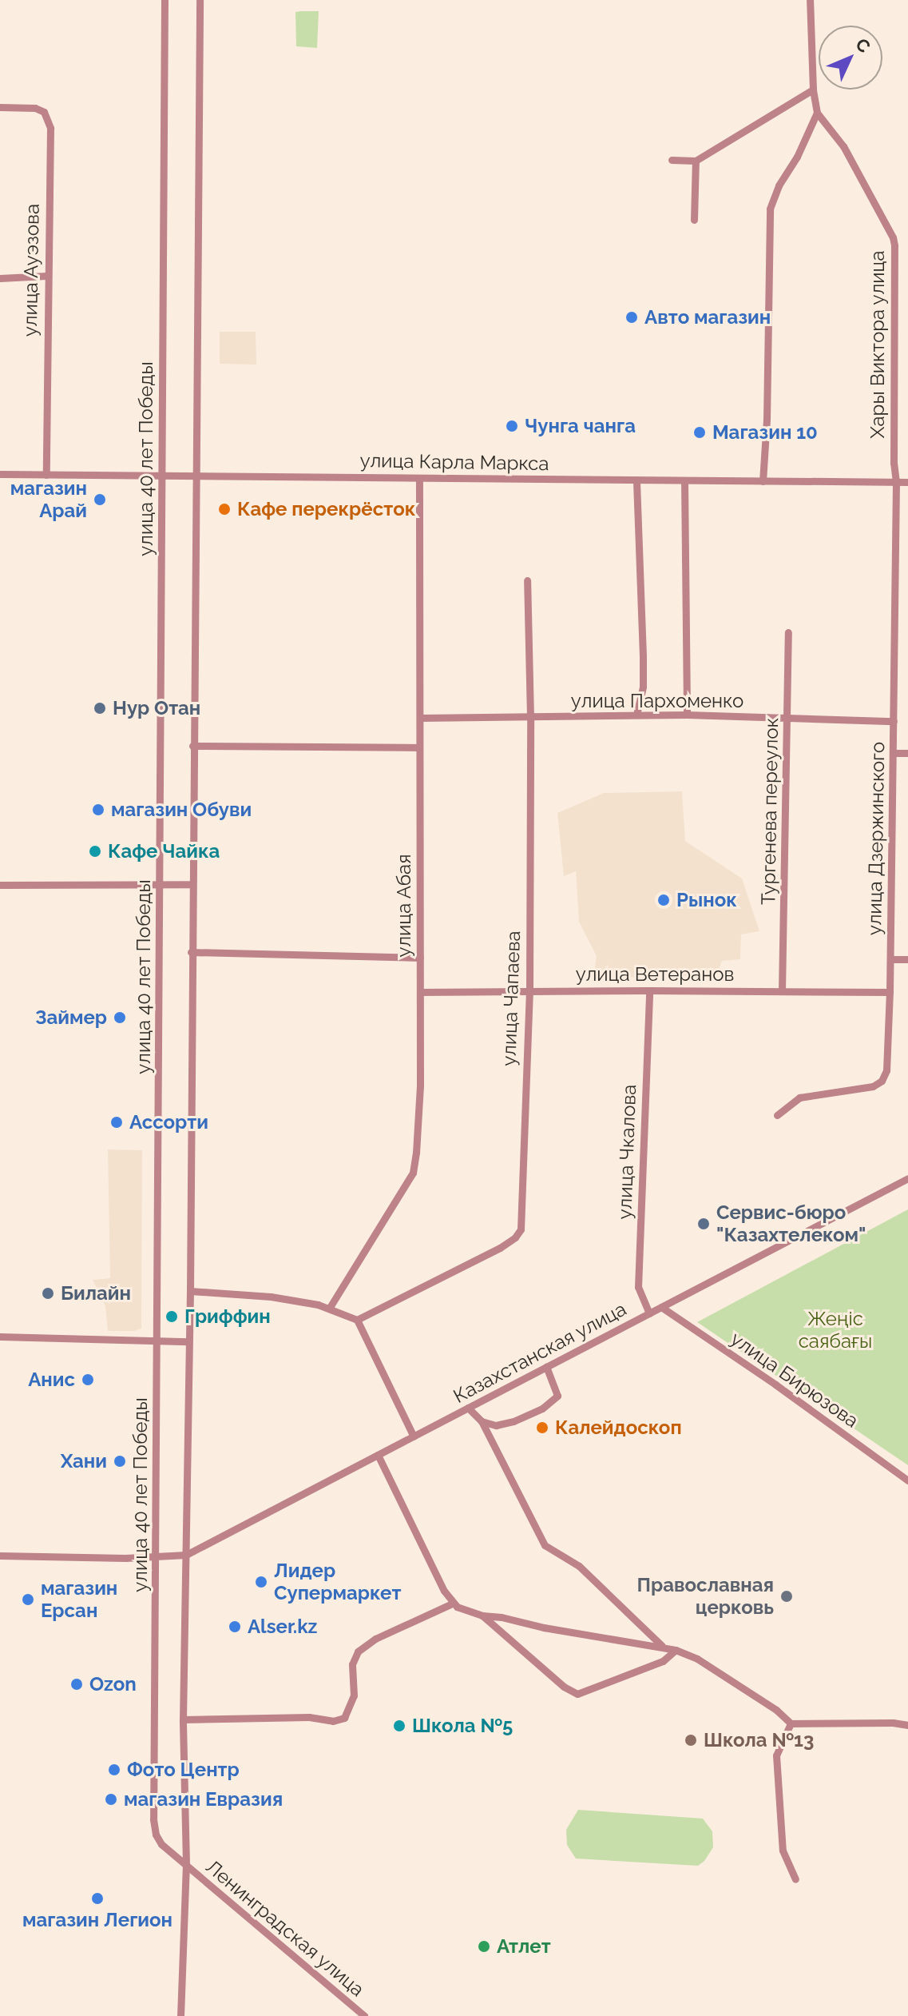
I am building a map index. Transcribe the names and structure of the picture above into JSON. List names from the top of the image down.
{
  "streets": {
    "street": [
      "улица Ауэзова",
      "Хары Виктора улица",
      "улица 40 лет Победы",
      "улица Карла Маркса",
      "улица Пархоменко",
      "Тургенева переулок",
      "улица Дзержинского",
      "улица Абая",
      "улица Ветеранов",
      "улица Чапаева",
      "улица Чкалова",
      "Казахстанская улица",
      "улица Бирюзова",
      "Ленинградская улица"
    ]
  },
  "crossings": [
    ["улица Ауэзова", "улица Карла Маркса"],
    ["Хары Виктора улица", "улица Карла Маркса"],
    ["Хары Виктора улица", "улица Дзержинского"],
    ["улица 40 лет Победы", "улица Карла Маркса"],
    ["улица 40 лет Победы", "Ленинградская улица"],
    ["улица Карла Маркса", "улица Дзержинского"],
    ["улица Карла Маркса", "улица Абая"],
    ["улица Пархоменко", "Тургенева переулок"],
    ["улица Пархоменко", "улица Дзержинского"],
    ["улица Пархоменко", "улица Абая"],
    ["улица Пархоменко", "улица Чапаева"],
    ["Тургенева переулок", "улица Ветеранов"],
    ["улица Дзержинского", "улица Ветеранов"],
    ["улица Абая", "улица Ветеранов"],
    ["улица Ветеранов", "улица Чапаева"],
    ["улица Ветеранов", "улица Чкалова"],
    ["улица Чкалова", "Казахстанская улица"],
    ["Казахстанская улица", "улица Бирюзова"]
  ],
  "parks": ["Жеңіс саябағы"],
  "places": [
    "Авто магазин",
    "Чунга чанга",
    "Магазин 10",
    "магазин Арай",
    "Кафе перекрёсток",
    "Нур Отан",
    "магазин Обуви",
    "Кафе Чайка",
    "Рынок",
    "Займер",
    "Ассорти",
    "Сервис-бюро \"Казахтелеком\"",
    "Билайн",
    "Гриффин",
    "Анис",
    "Калейдоскоп",
    "Хани",
    "Лидер Супермаркет",
    "Православная церковь",
    "магазин Ерсан",
    "Alser.kz",
    "Ozon",
    "Школа №5",
    "Школа №13",
    "Фото Центр",
    "магазин Евразия",
    "магазин Легион",
    "Атлет"
  ],
  "north": "top right"
}
